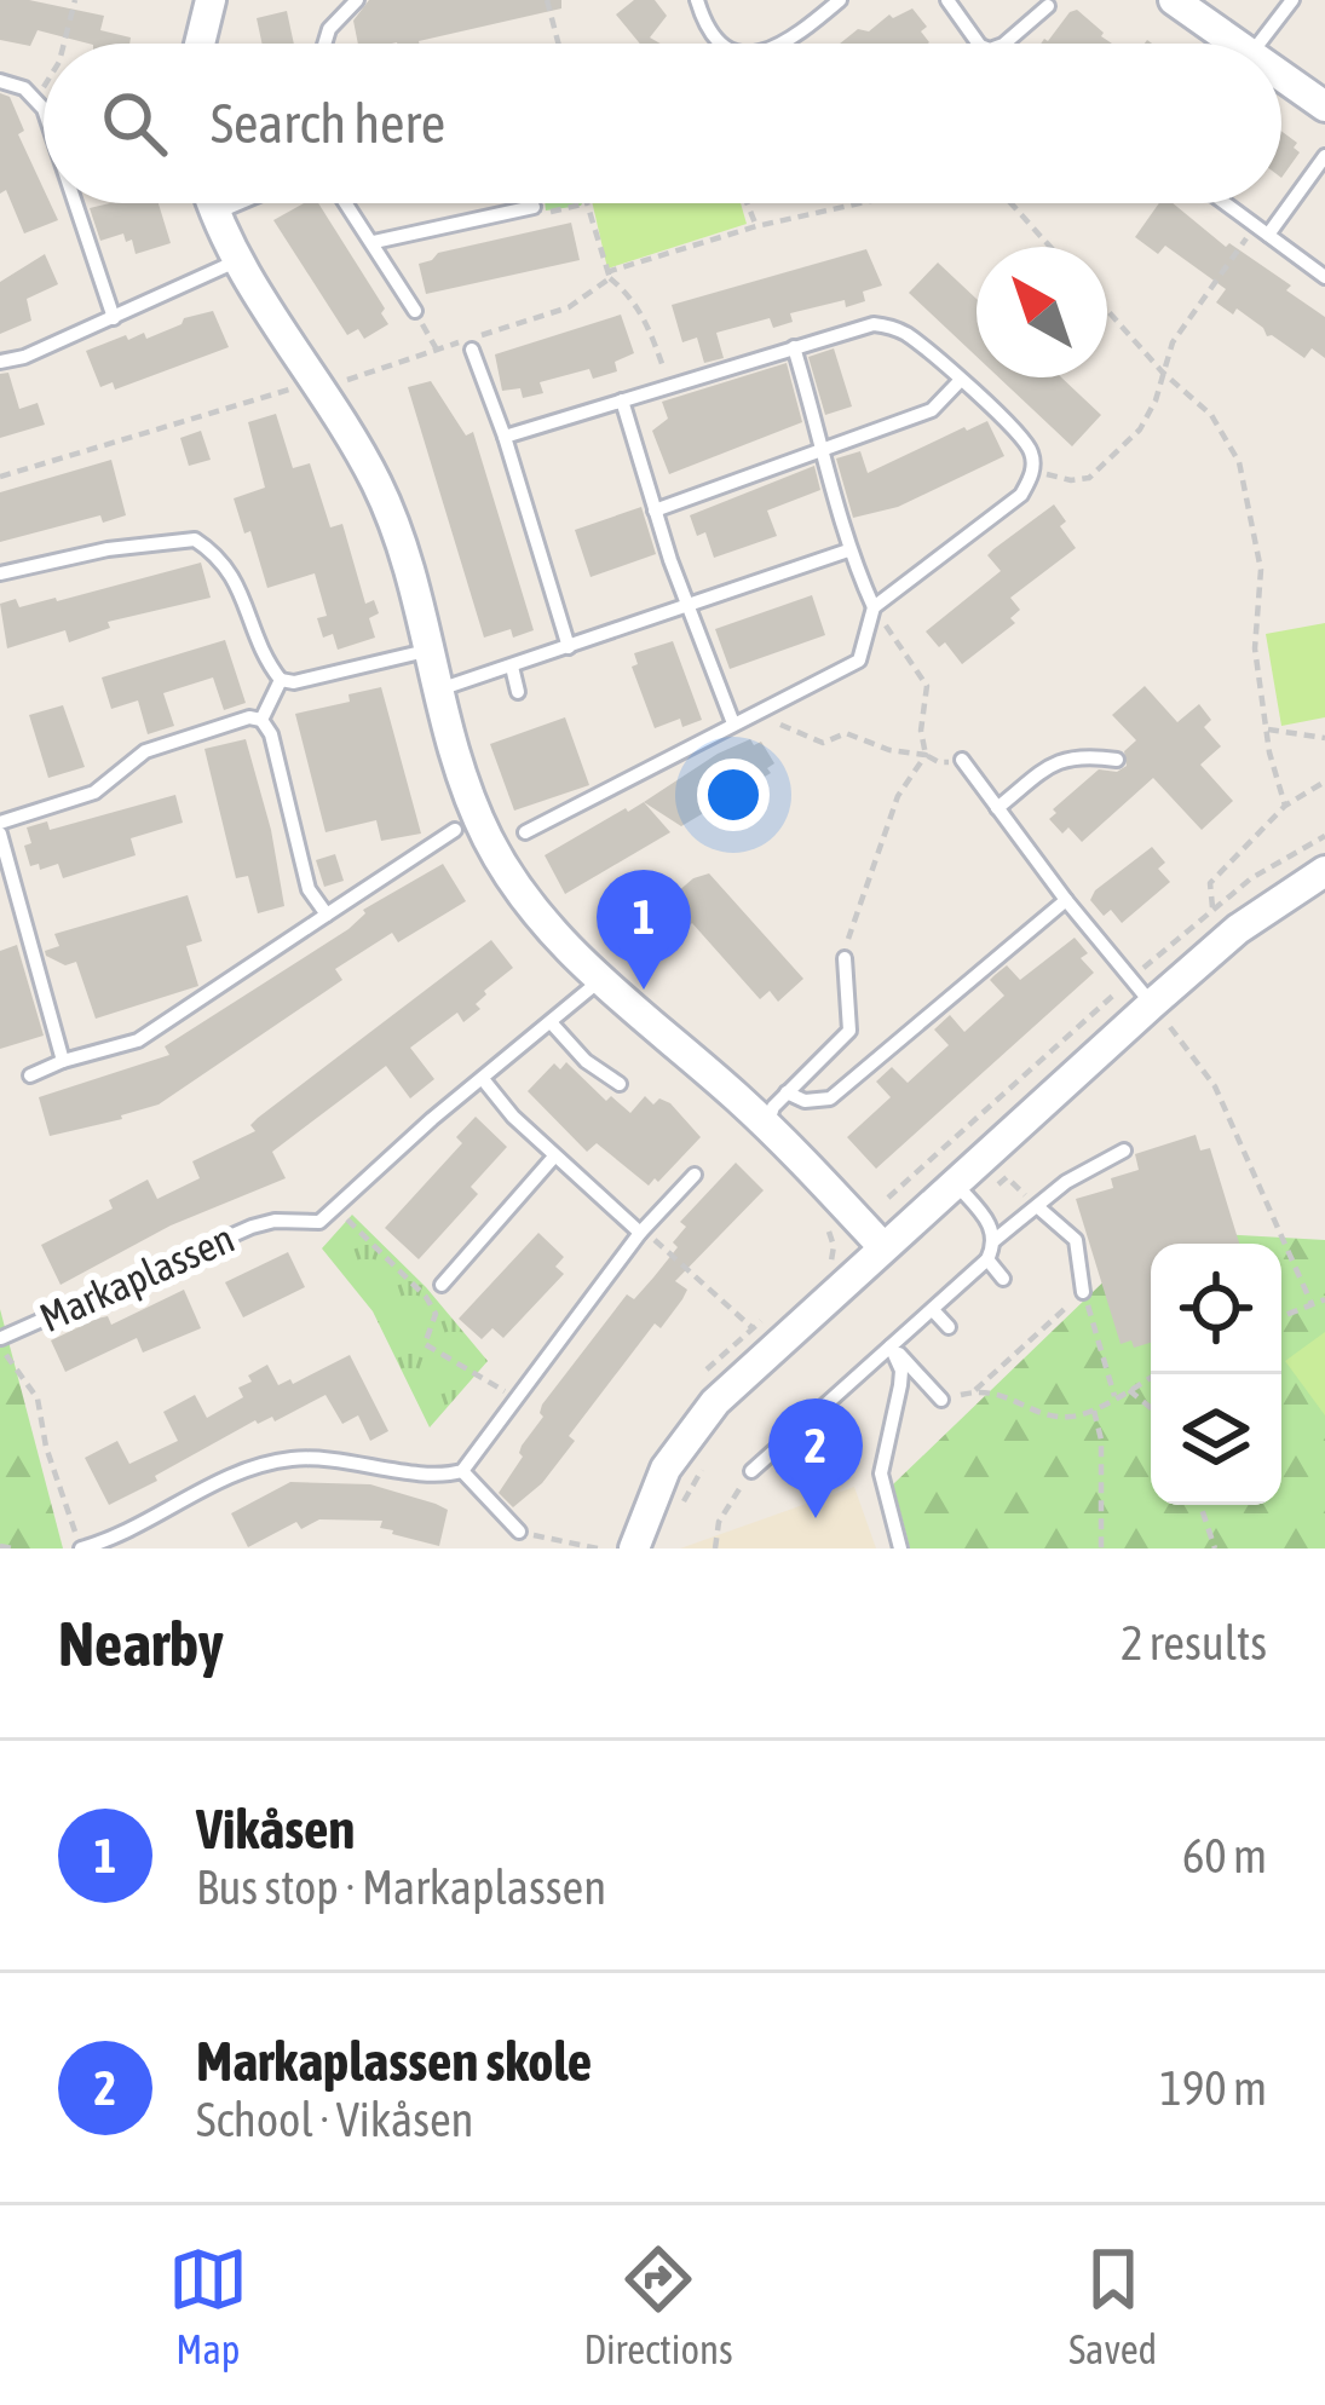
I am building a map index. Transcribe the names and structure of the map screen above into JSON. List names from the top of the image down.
{
  "streets": {
    "lane": ["Markaplassen"]
  },
  "north": "top left",
  "page": {
    "search": "Search here",
    "pins": ["1", "2"],
    "heading": ["Nearby", "2 results"],
    "list": [
      {
        "mark": "1",
        "name": "Vikåsen",
        "note": "Bus stop · Markaplassen",
        "value": "60 m"
      },
      {
        "mark": "2",
        "name": "Markaplassen skole",
        "note": "School · Vikåsen",
        "value": "190 m"
      }
    ],
    "nav": ["Map", "Directions", "Saved"]
  }
}
